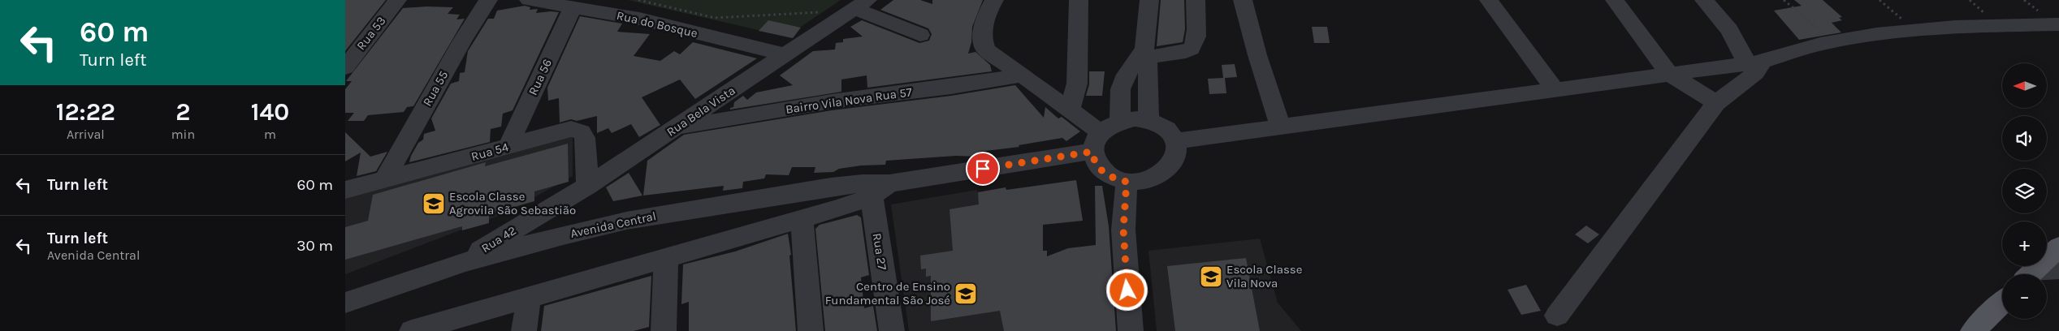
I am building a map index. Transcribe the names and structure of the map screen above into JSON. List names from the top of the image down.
{
  "streets": {
    "street": [
      "Rua do Bosque",
      "Rua 53",
      "Rua 56",
      "Rua 55",
      "Bairro Vila Nova Rua 57",
      "Rua Bela Vista",
      "Rua 54",
      "Avenida Central",
      "Rua 42",
      "Rua 27"
    ]
  },
  "crossings": [
    ["Rua do Bosque", "Rua 56"],
    ["Rua do Bosque", "Rua Bela Vista"],
    ["Rua 56", "Rua 54"],
    ["Rua 55", "Rua 54"],
    ["Bairro Vila Nova Rua 57", "Rua Bela Vista"],
    ["Rua Bela Vista", "Rua 54"],
    ["Rua Bela Vista", "Rua 42"],
    ["Avenida Central", "Rua 42"],
    ["Avenida Central", "Rua 27"]
  ],
  "places": {
    "school or university": ["Escola Classe Agrovila São Sebastião", "Escola Classe Vila Nova", "Centro de Ensino Fundamental São José"]
  },
  "north": "left",
  "page": {
    "turn": ["60 m", "Turn left"],
    "map_buttons": ["+", "−"],
    "eta": [
      "12:22",
      "Arrival",
      "2",
      "min",
      "140",
      "m"
    ],
    "list": [
      {
        "name": "Turn left",
        "value": "60 m"
      },
      {
        "name": "Turn left",
        "note": "Avenida Central",
        "value": "30 m"
      }
    ]
  }
}
